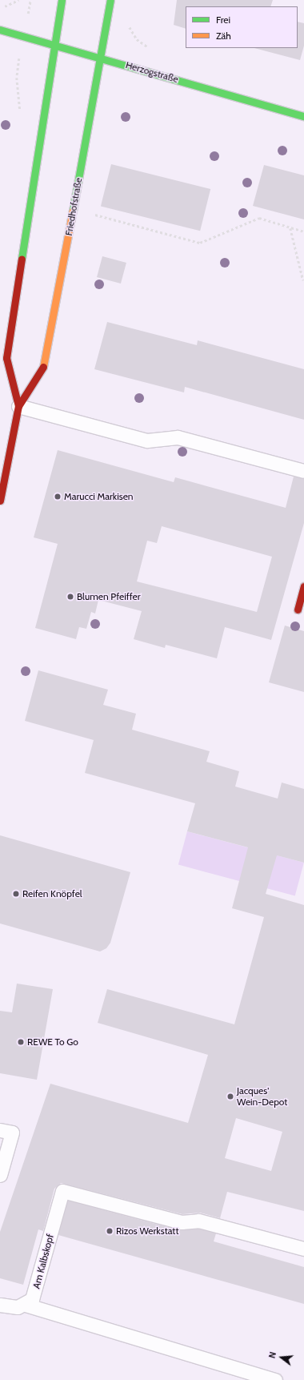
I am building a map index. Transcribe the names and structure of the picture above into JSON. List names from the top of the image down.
{
  "streets": {
    "main road": ["Herzogstraße", "Friedhofstraße"],
    "lane": ["Am Kalbskopf"]
  },
  "crossings": [
    ["Herzogstraße", "Friedhofstraße"]
  ],
  "places": [
    "Marucci Markisen",
    "Blumen Pfeiffer",
    "Reifen Knöpfel",
    "REWE To Go",
    "Jacques' Wein-Depot",
    "Rizos Werkstatt"
  ],
  "legend": ["Frei", "Zäh"],
  "north": "left"
}
